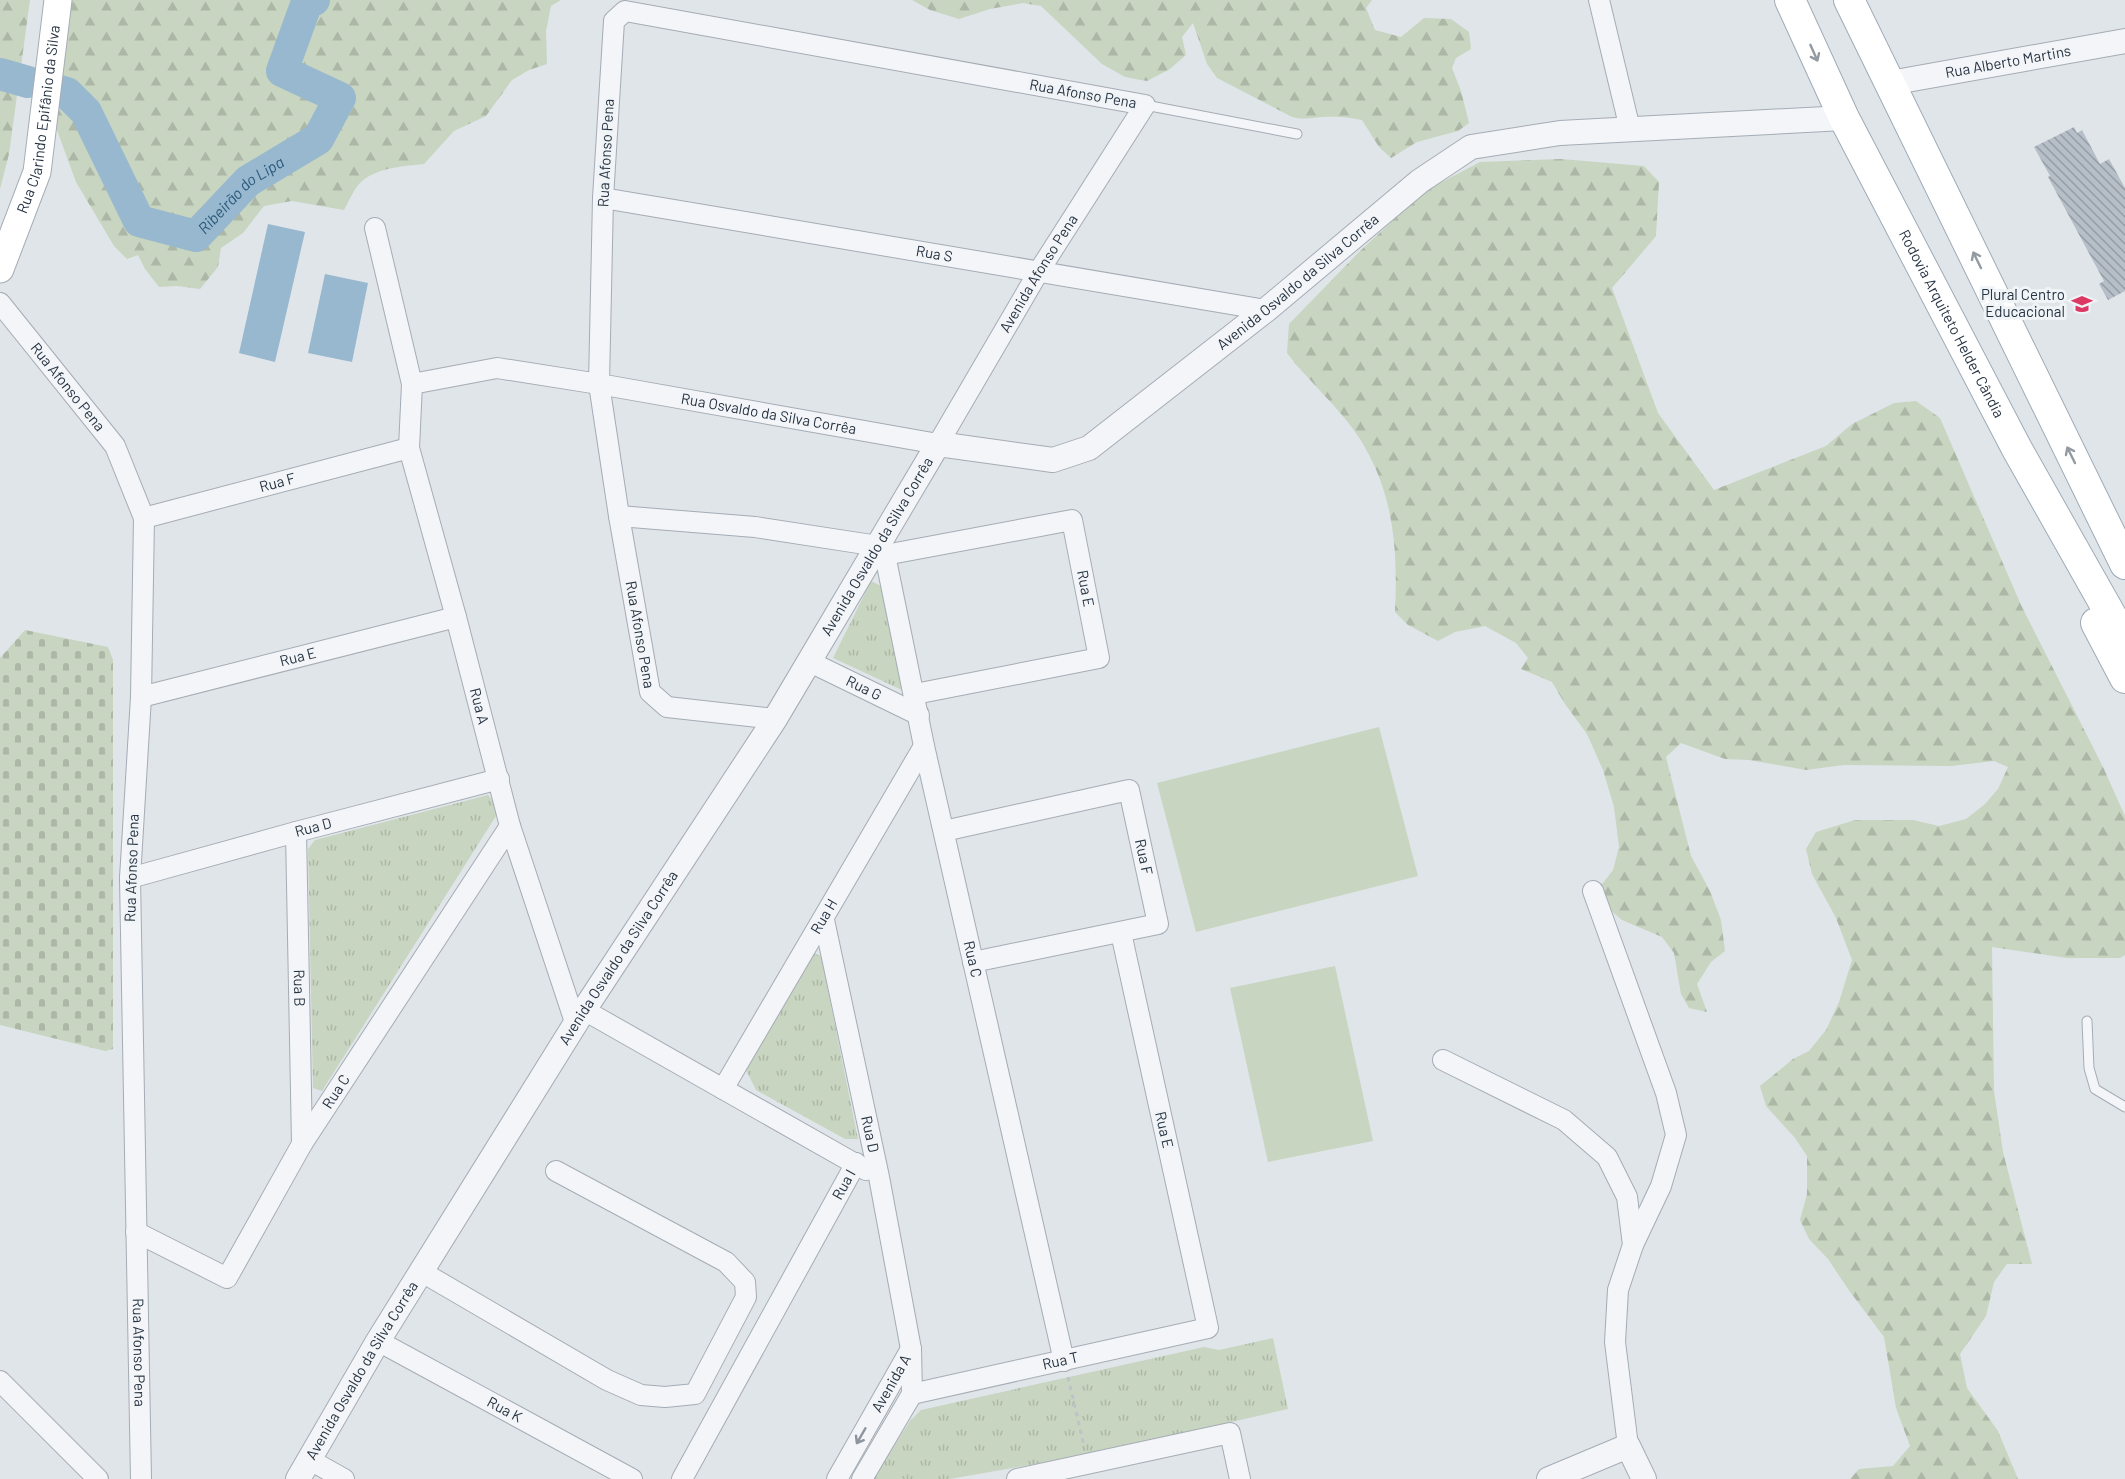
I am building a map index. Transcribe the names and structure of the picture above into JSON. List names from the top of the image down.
{
  "streets": {
    "main road": ["Rua Clarindo Epifânio da Silva", "Rodovia Arquiteto Helder Cândia"],
    "street": [
      "Rua Alberto Martins",
      "Rua Afonso Pena",
      "Rua S",
      "Avenida Afonso Pena",
      "Avenida Osvaldo da Silva Corrêa",
      "Rua Osvaldo da Silva Corrêa",
      "Rua F",
      "Rua E",
      "Rua G",
      "Rua A",
      "Rua D",
      "Rua H",
      "Rua C",
      "Rua B",
      "Rua I",
      "Rua T",
      "Avenida A",
      "Rua K"
    ]
  },
  "crossings": [
    ["Rua Afonso Pena", "Rua S"],
    ["Rua Afonso Pena", "Avenida Afonso Pena"],
    ["Rua Afonso Pena", "Avenida Osvaldo da Silva Corrêa"],
    ["Rua Afonso Pena", "Rua Osvaldo da Silva Corrêa"],
    ["Rua Afonso Pena", "Rua F"],
    ["Rua Afonso Pena", "Rua E"],
    ["Rua Afonso Pena", "Rua D"],
    ["Rua Afonso Pena", "Rua C"],
    ["Rua S", "Avenida Afonso Pena"],
    ["Rua S", "Avenida Osvaldo da Silva Corrêa"],
    ["Avenida Afonso Pena", "Avenida Osvaldo da Silva Corrêa"],
    ["Avenida Afonso Pena", "Rua Osvaldo da Silva Corrêa"],
    ["Avenida Osvaldo da Silva Corrêa", "Rodovia Arquiteto Helder Cândia"],
    ["Avenida Osvaldo da Silva Corrêa", "Rua Osvaldo da Silva Corrêa"],
    ["Avenida Osvaldo da Silva Corrêa", "Rua E"],
    ["Avenida Osvaldo da Silva Corrêa", "Rua G"],
    ["Avenida Osvaldo da Silva Corrêa", "Rua A"],
    ["Avenida Osvaldo da Silva Corrêa", "Rua C"],
    ["Avenida Osvaldo da Silva Corrêa", "Rua I"],
    ["Avenida Osvaldo da Silva Corrêa", "Rua K"],
    ["Rua F", "Rua E"],
    ["Rua F", "Rua A"],
    ["Rua F", "Rua C"],
    ["Rua E", "Rua A"],
    ["Rua E", "Rua C"],
    ["Rua E", "Rua T"],
    ["Rua G", "Rua C"],
    ["Rua A", "Rua D"],
    ["Rua A", "Rua C"],
    ["Rua A", "Rua I"],
    ["Rua D", "Rua H"],
    ["Rua D", "Rua B"],
    ["Rua D", "Avenida A"],
    ["Rua H", "Rua C"],
    ["Rua H", "Rua I"],
    ["Rua C", "Rua B"],
    ["Rua C", "Rua T"],
    ["Rua T", "Avenida A"]
  ],
  "water": ["Ribeirão do Lipa"],
  "places": {
    "school or university": ["Plural Centro Educacional"]
  }
}
